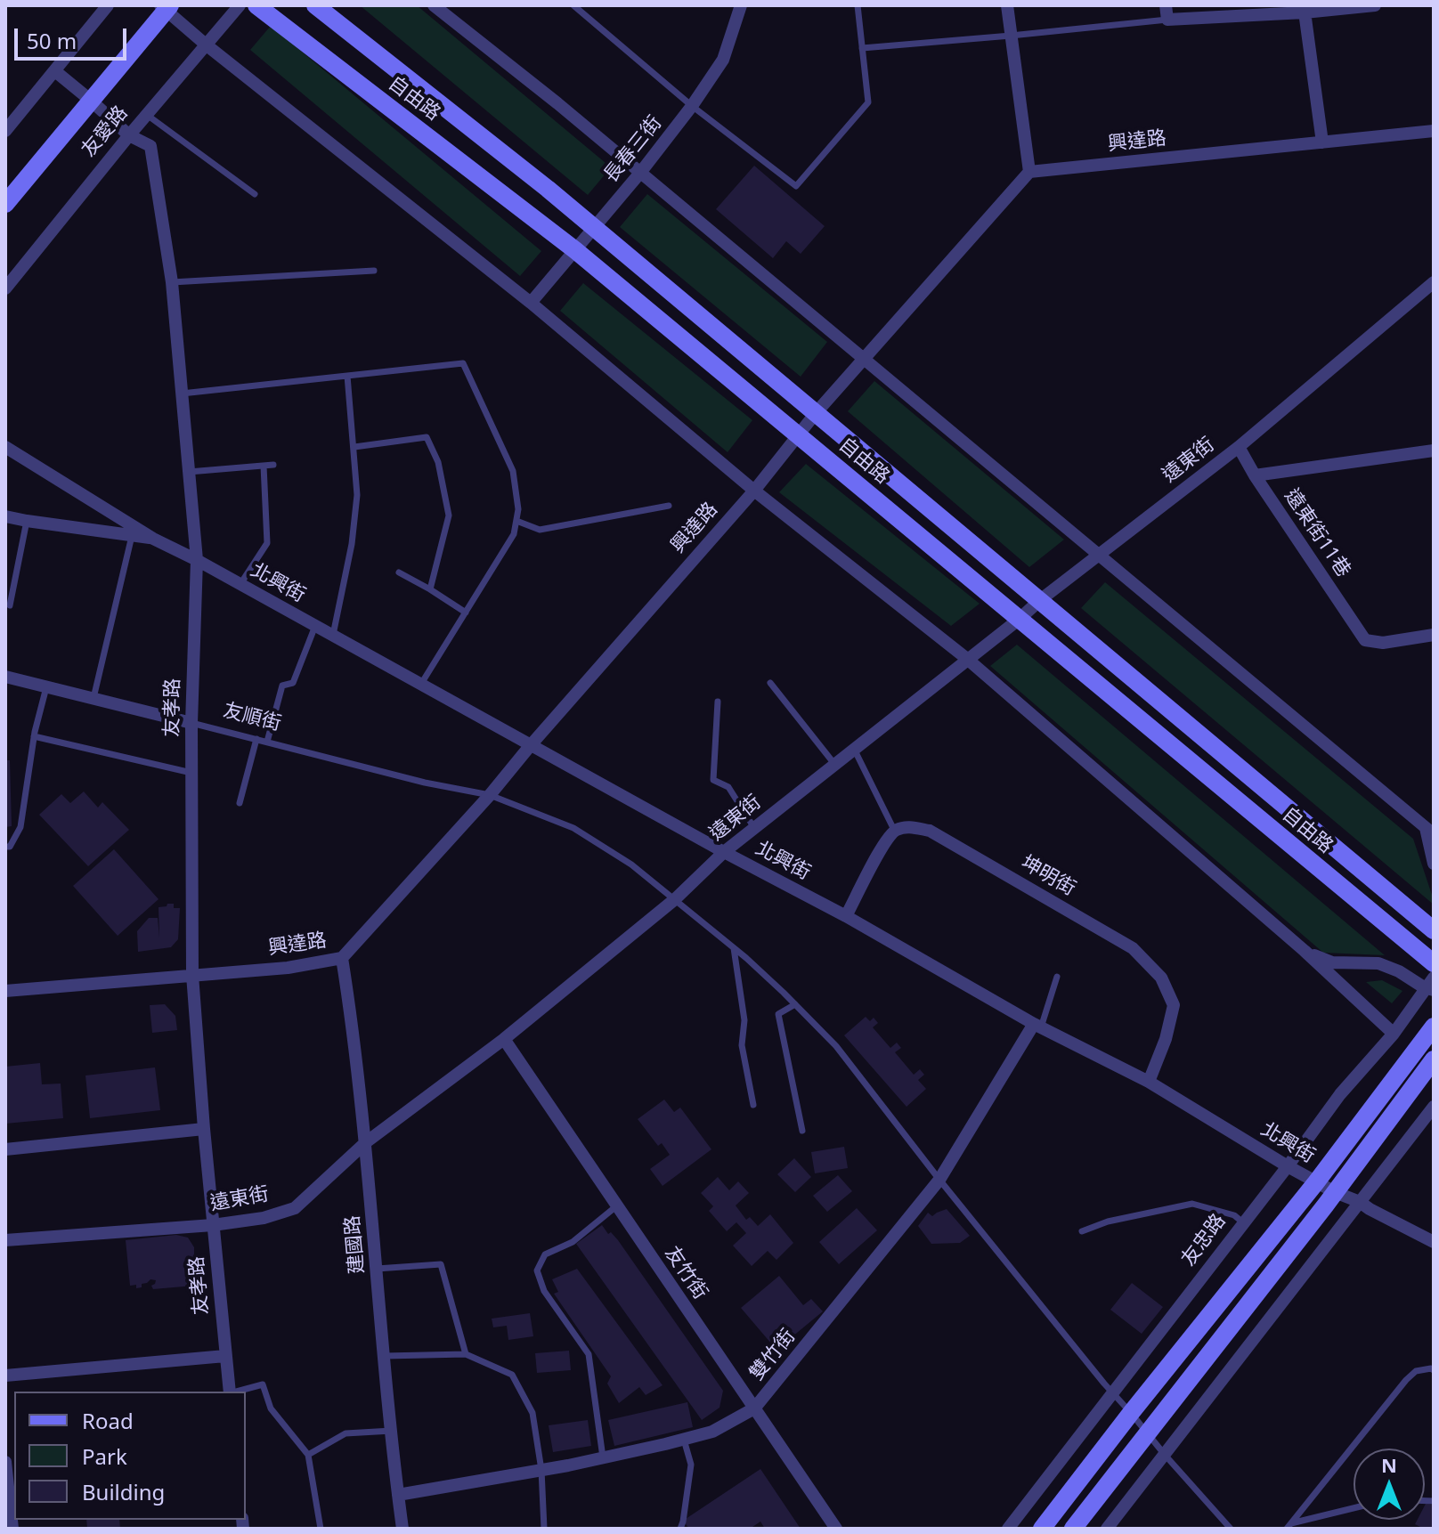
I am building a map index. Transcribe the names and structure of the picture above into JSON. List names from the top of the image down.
{
  "streets": {
    "street": [
      "自由路",
      "友愛路",
      "興達路",
      "長春三街",
      "遠東街",
      "遠東街11巷",
      "北興街",
      "友孝路",
      "友順街",
      "坤明街",
      "友忠路",
      "建國路",
      "友竹街",
      "雙竹街"
    ]
  },
  "crossings": [
    ["自由路", "興達路"],
    ["自由路", "長春三街"],
    ["自由路", "遠東街"],
    ["友愛路", "友孝路"],
    ["興達路", "北興街"],
    ["興達路", "友孝路"],
    ["興達路", "友順街"],
    ["興達路", "建國路"],
    ["遠東街", "遠東街11巷"],
    ["遠東街", "北興街"],
    ["遠東街", "友孝路"],
    ["遠東街", "友順街"],
    ["遠東街", "建國路"],
    ["遠東街", "友竹街"],
    ["北興街", "友孝路"],
    ["北興街", "坤明街"],
    ["北興街", "友忠路"],
    ["北興街", "雙竹街"],
    ["友孝路", "友順街"],
    ["友順街", "友忠路"],
    ["友順街", "雙竹街"],
    ["建國路", "雙竹街"],
    ["友竹街", "雙竹街"]
  ],
  "legend": ["Road", "Park", "Building"],
  "scale_bar": "50 m",
  "north": "top"
}
